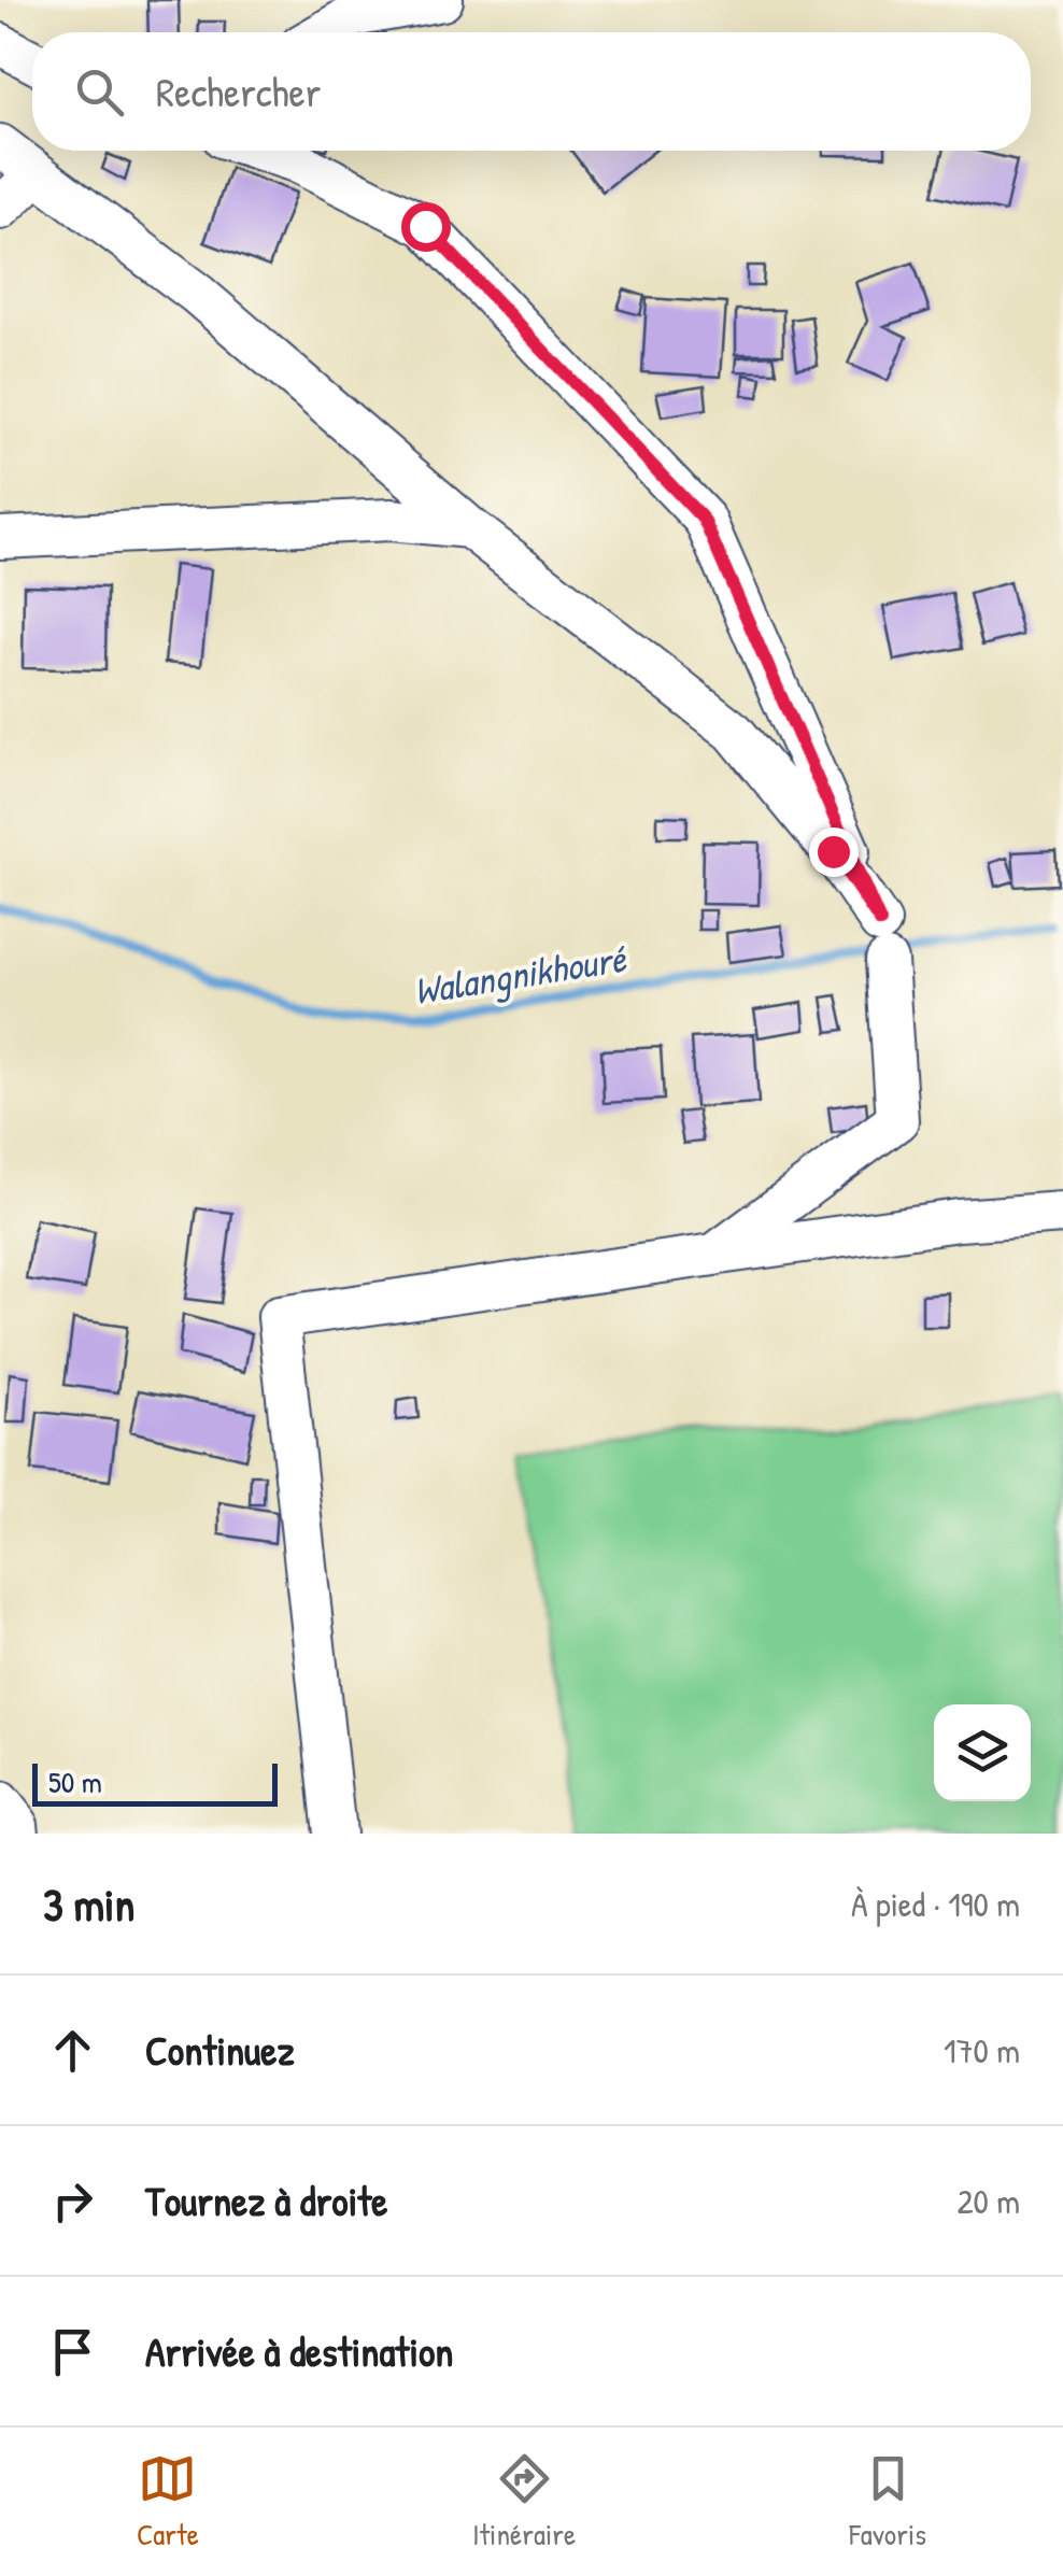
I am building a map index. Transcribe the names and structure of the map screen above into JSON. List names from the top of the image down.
{
  "water": ["Walangnikhouré"],
  "scale_bar": "50 m",
  "page": {
    "search": "Rechercher",
    "scale": "50 m",
    "heading": ["3 min", "À pied · 190 m"],
    "list": [
      ["Continuez", "170 m"],
      ["Tournez à droite", "20 m"],
      "Arrivée à destination"
    ],
    "nav": ["Carte", "Itinéraire", "Favoris"]
  }
}
